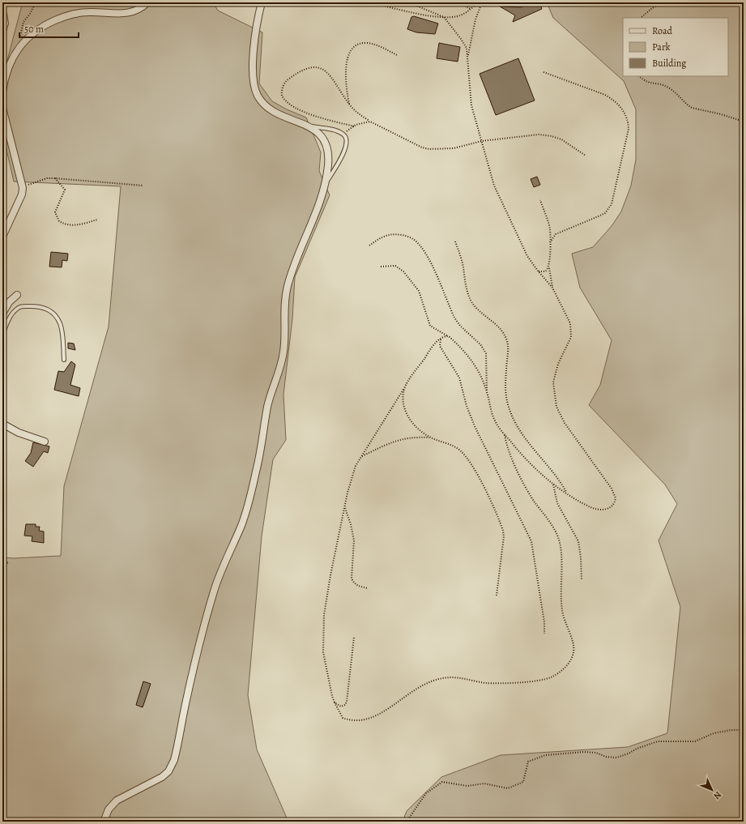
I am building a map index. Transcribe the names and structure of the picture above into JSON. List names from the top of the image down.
{
  "legend": ["Road", "Park", "Building"],
  "scale_bar": "50 m",
  "north": "bottom right"
}
